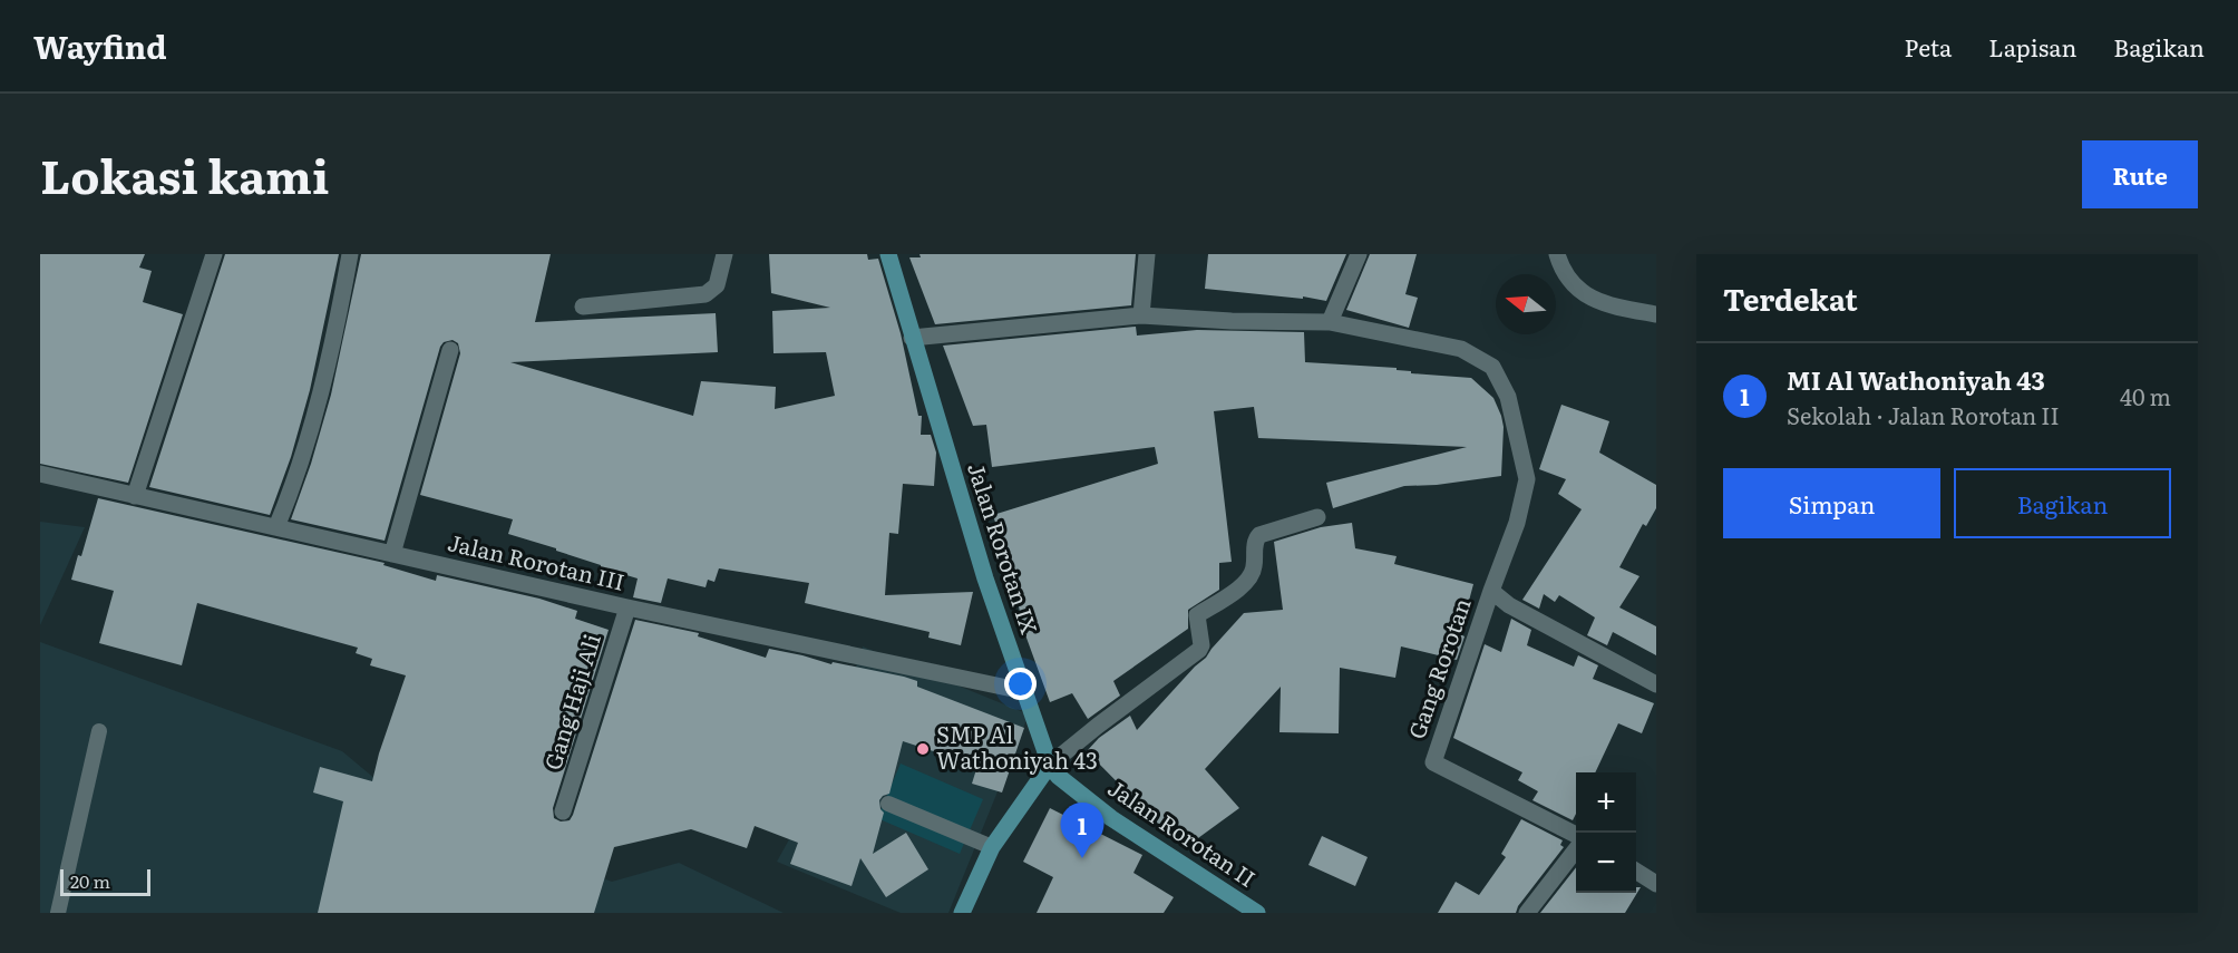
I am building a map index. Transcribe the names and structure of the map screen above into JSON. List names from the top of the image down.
{
  "streets": {
    "street": [
      "Jalan Rorotan IX",
      "Jalan Rorotan III",
      "Gang Rorotan",
      "Gang Haji Ali",
      "Jalan Rorotan II"
    ]
  },
  "crossings": [
    ["Jalan Rorotan IX", "Jalan Rorotan III"],
    ["Jalan Rorotan IX", "Gang Rorotan"],
    ["Jalan Rorotan IX", "Jalan Rorotan II"],
    ["Jalan Rorotan III", "Gang Haji Ali"]
  ],
  "places": ["SMP Al Wathoniyah 43"],
  "scale_bar": "20 m",
  "north": "left",
  "page": {
    "header": "Wayfind",
    "nav": ["Peta", "Lapisan", "Bagikan"],
    "title": "Lokasi kami",
    "buttons": [
      "Rute",
      ["Simpan", "Bagikan"]
    ],
    "heading": "Terdekat",
    "list": [
      {
        "mark": "1",
        "name": "MI Al Wathoniyah 43",
        "note": "Sekolah · Jalan Rorotan II",
        "value": "40 m"
      }
    ],
    "map_buttons": ["+", "−"],
    "pins": "1",
    "scale": "20 m"
  }
}
